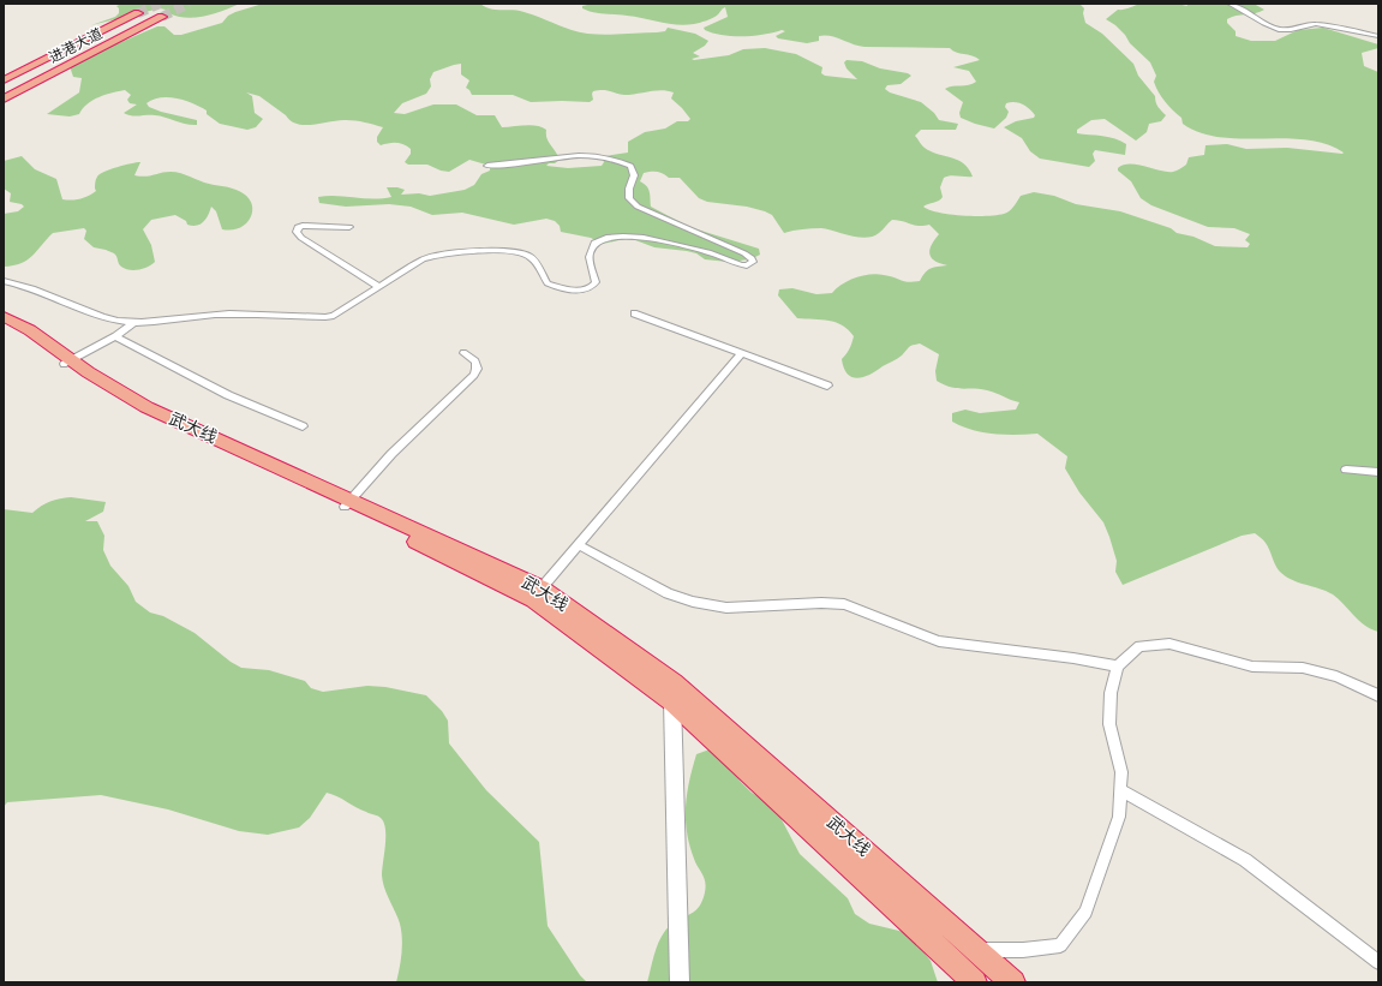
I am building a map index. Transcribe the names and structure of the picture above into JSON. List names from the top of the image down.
{
  "streets": {
    "highway": ["进港大道", "武大线"]
  }
}
